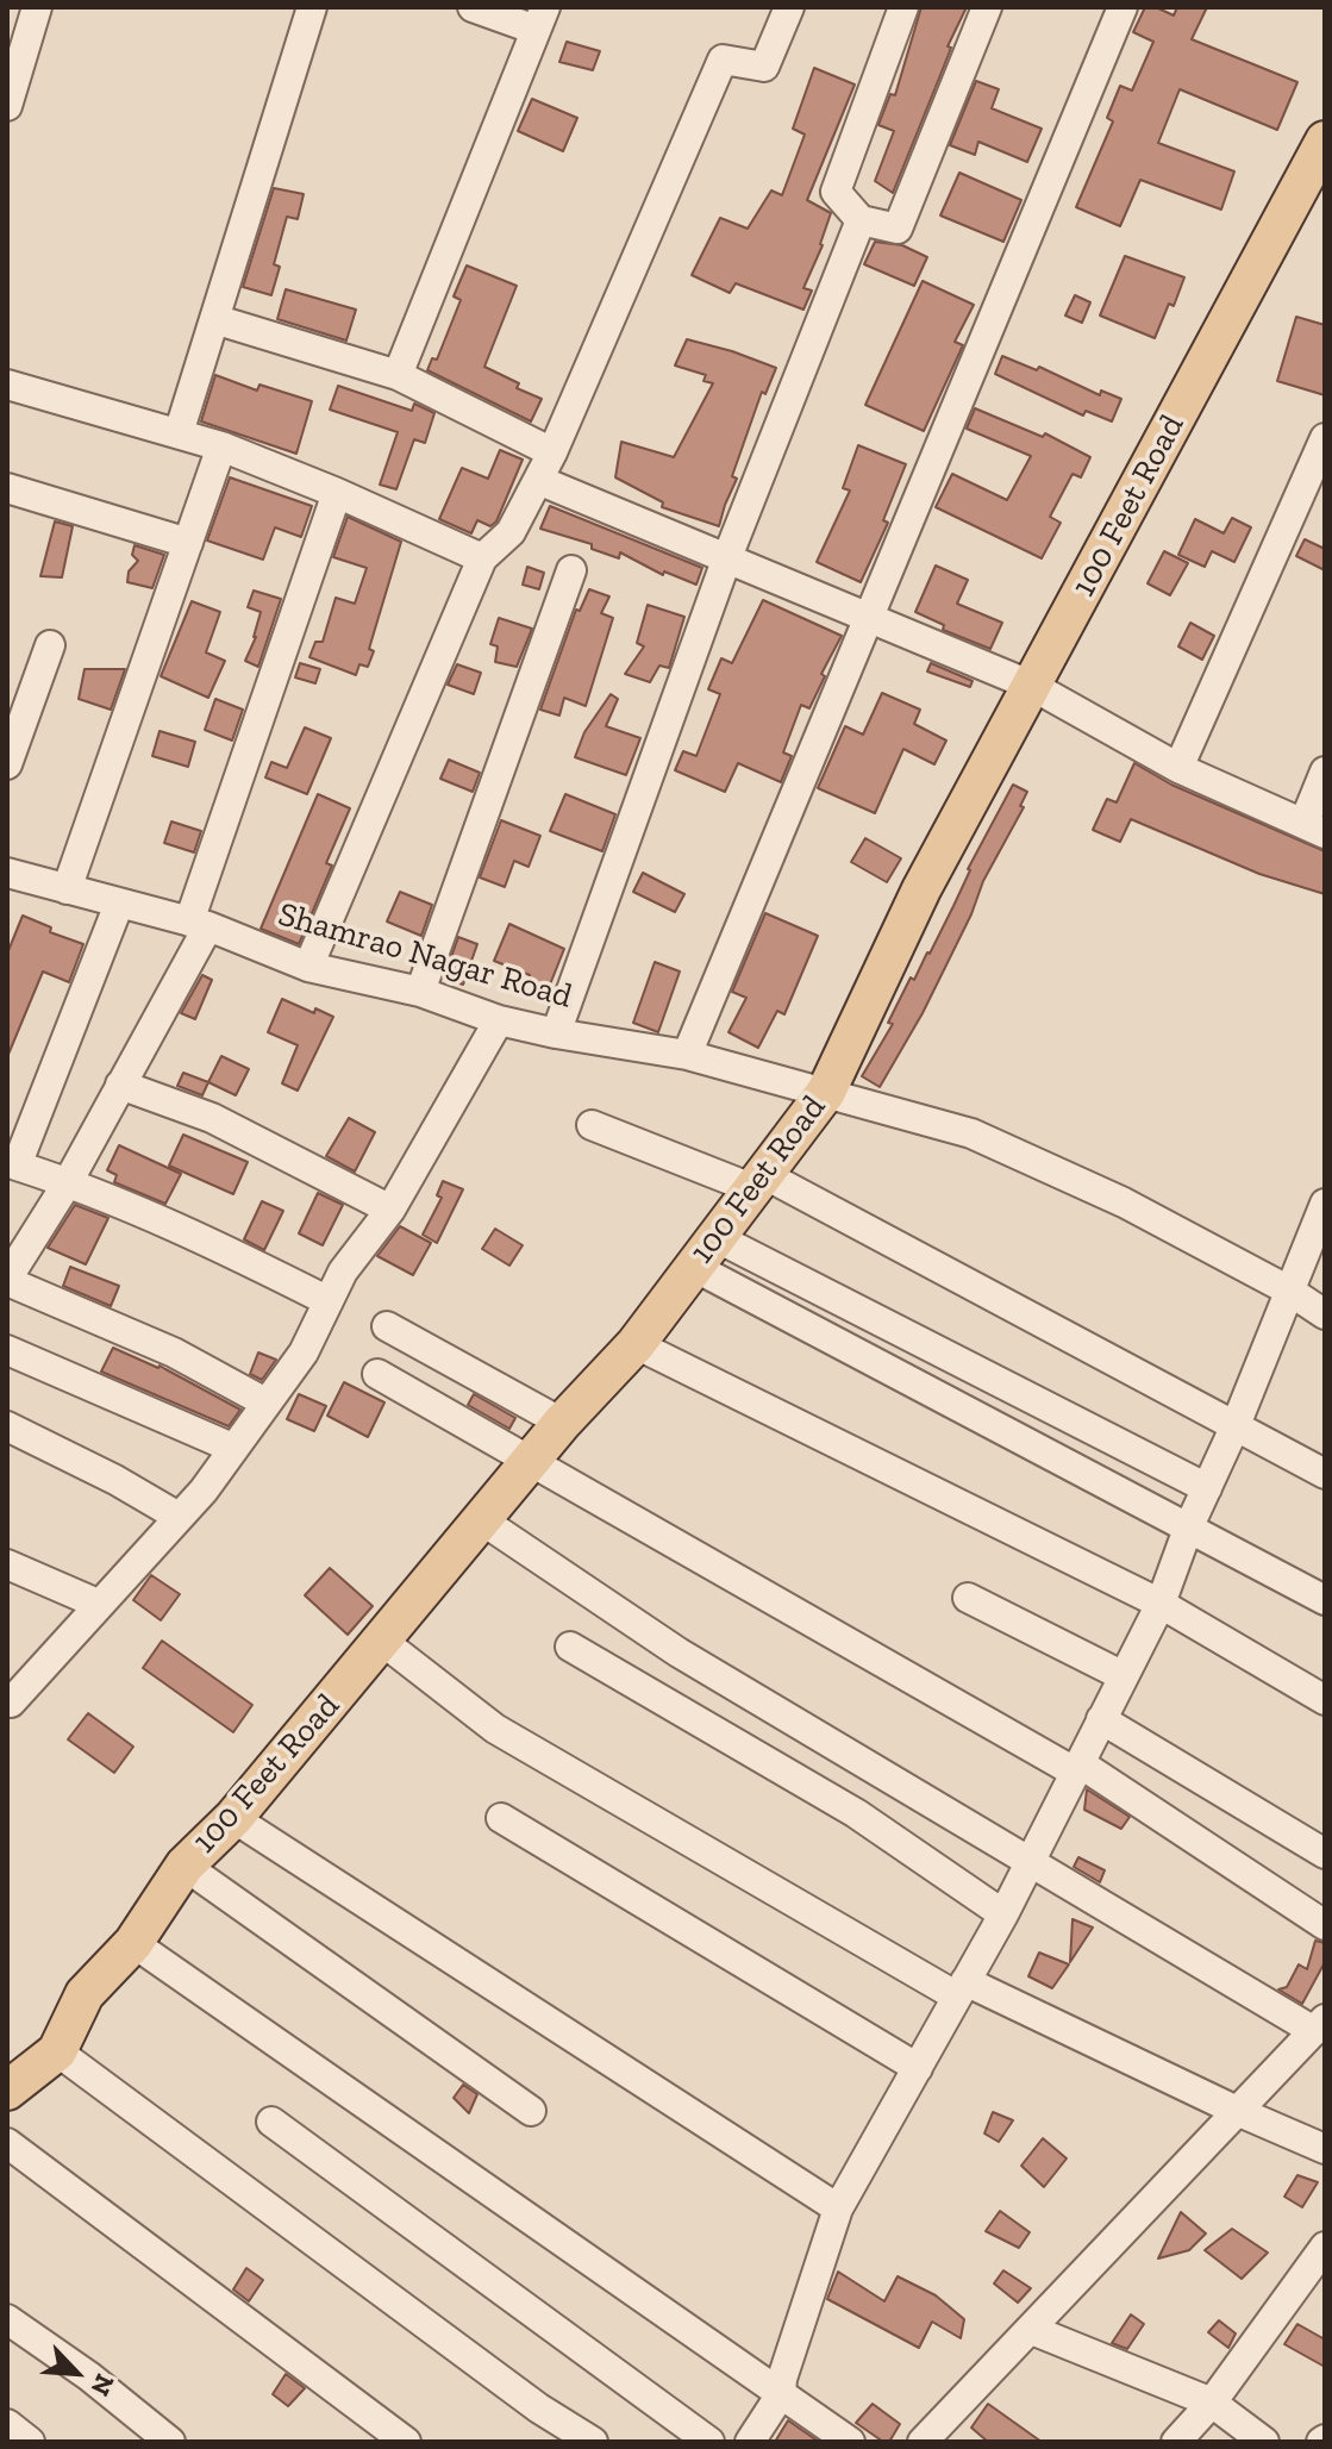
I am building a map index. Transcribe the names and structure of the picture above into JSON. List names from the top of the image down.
{
  "streets": {
    "main road": ["100 Feet Road"],
    "street": ["Shamrao Nagar Road"]
  },
  "crossings": [
    ["100 Feet Road", "Shamrao Nagar Road"]
  ],
  "north": "bottom right"
}
